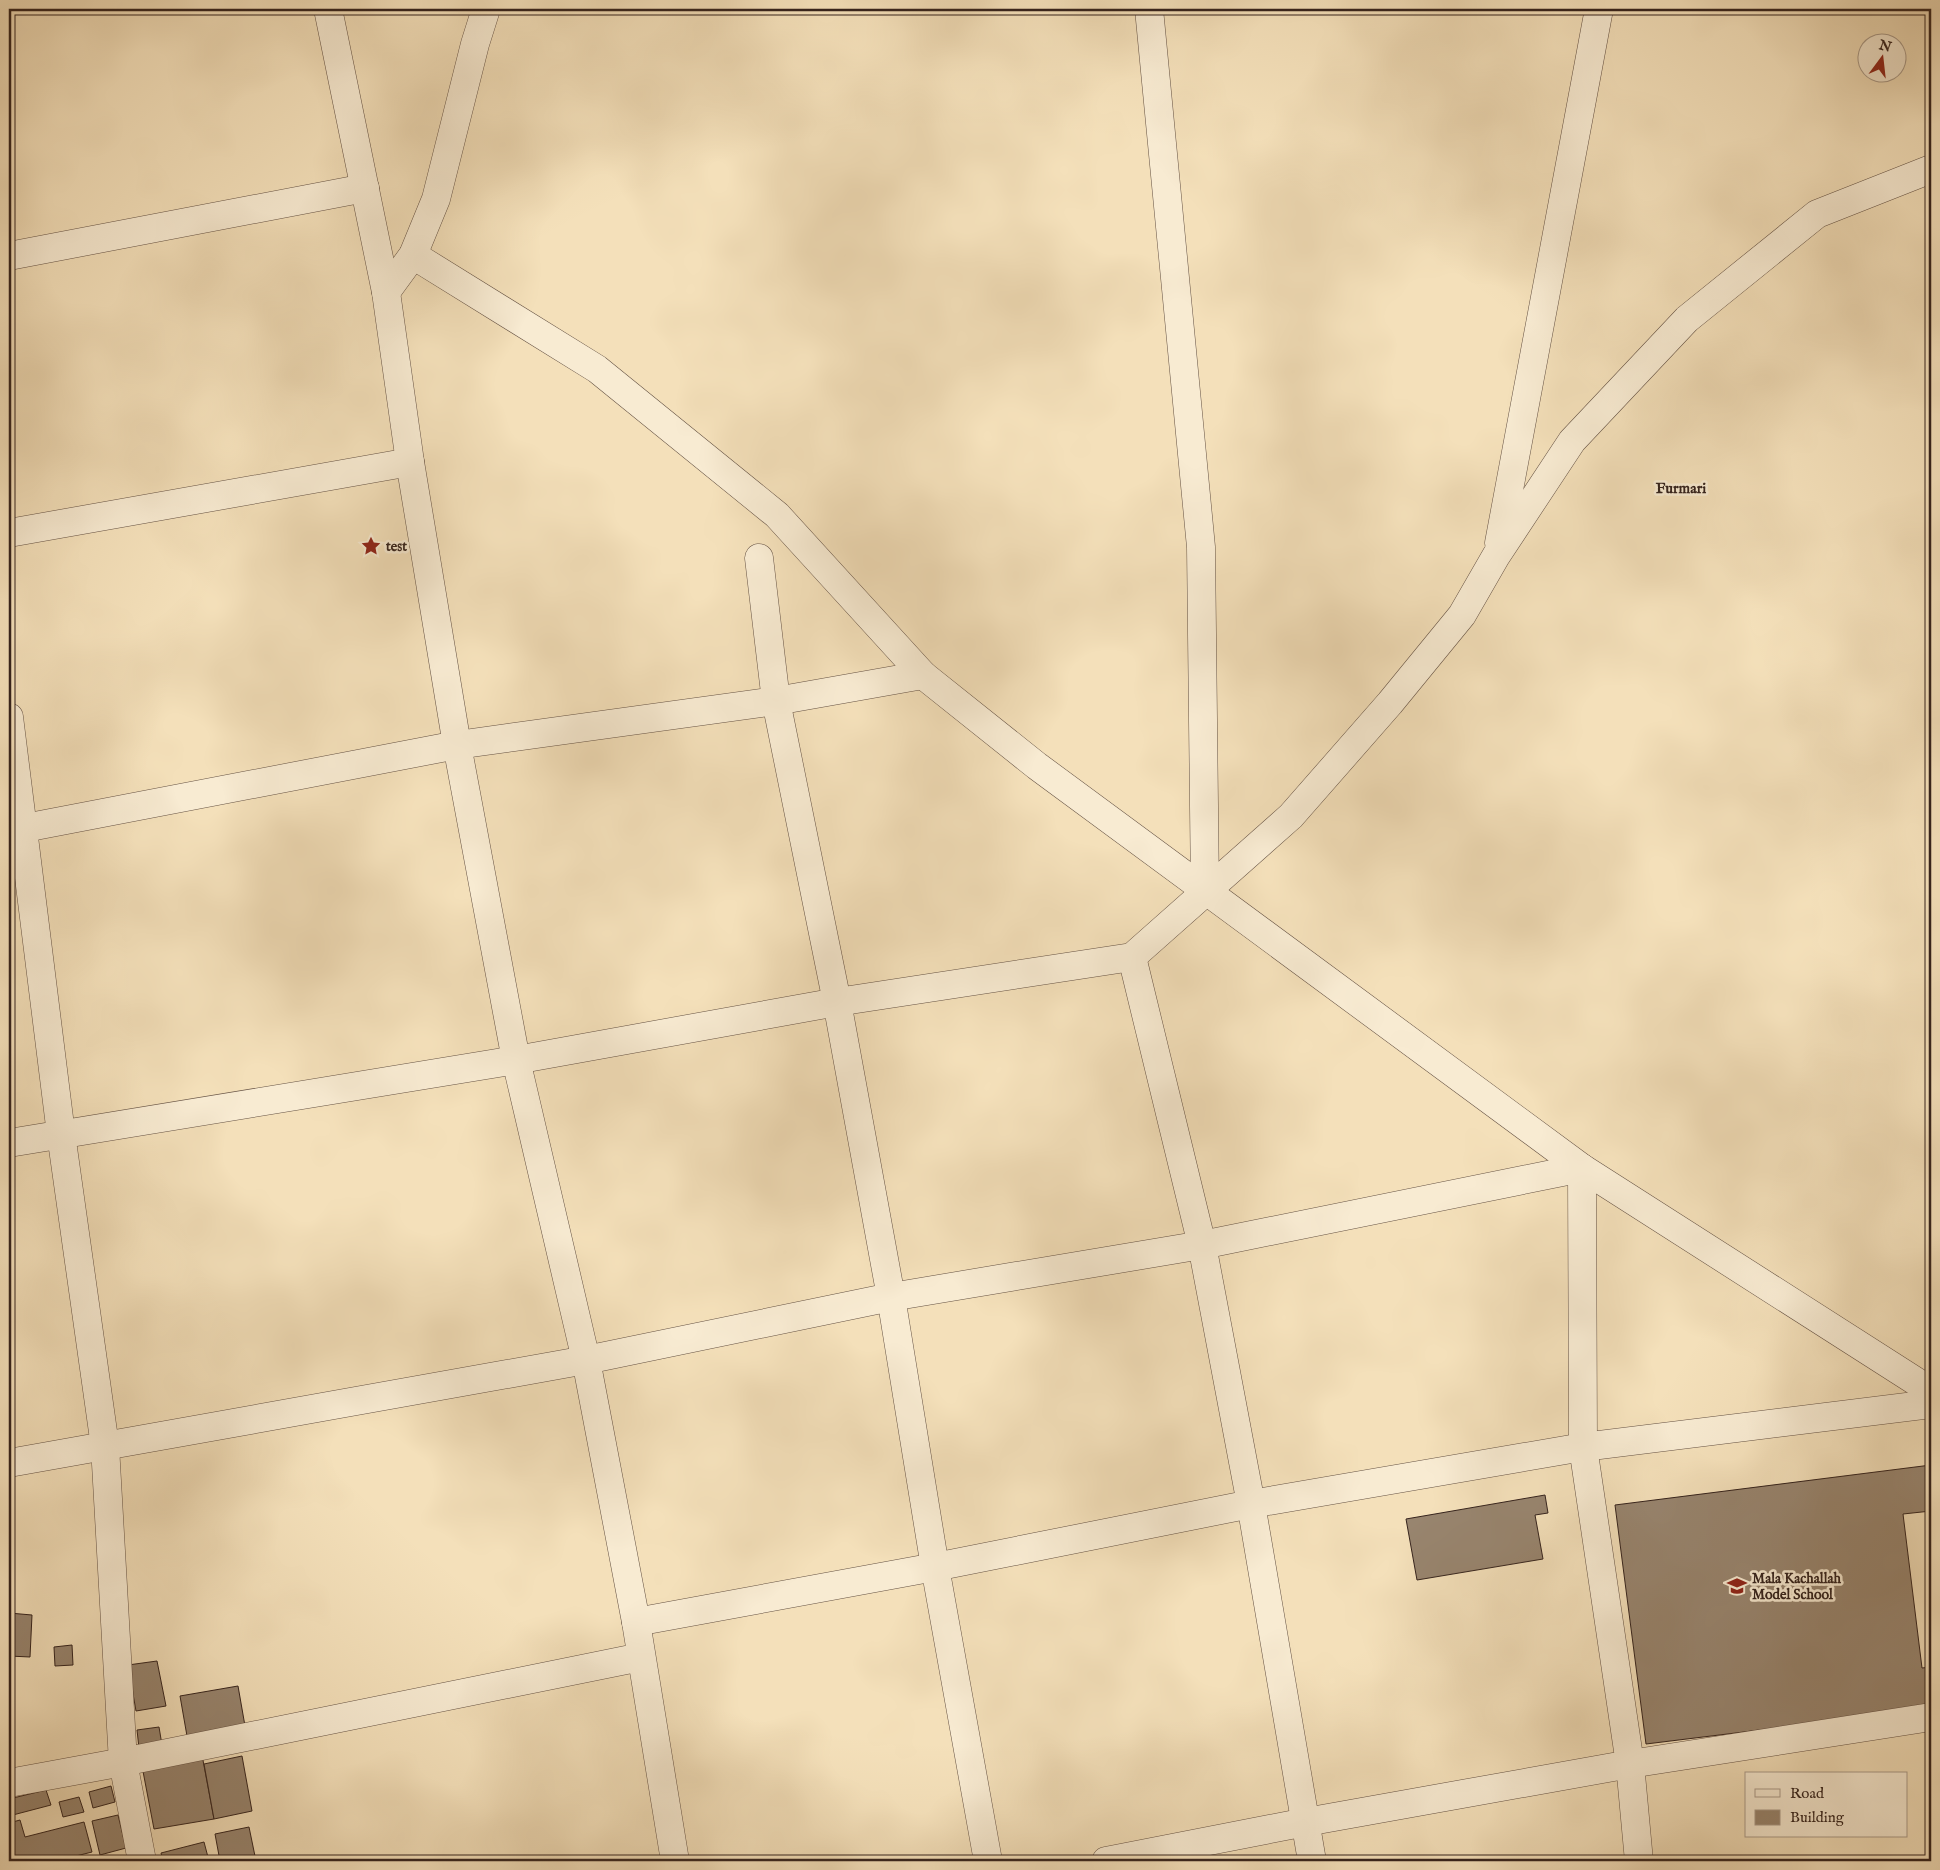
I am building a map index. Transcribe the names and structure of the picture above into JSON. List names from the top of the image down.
{
  "districts": ["Furmari"],
  "places": {
    "place": ["test"],
    "school or university": ["Mala Kachallah Model School"]
  },
  "legend": ["Road", "Building"],
  "north": "top"
}
